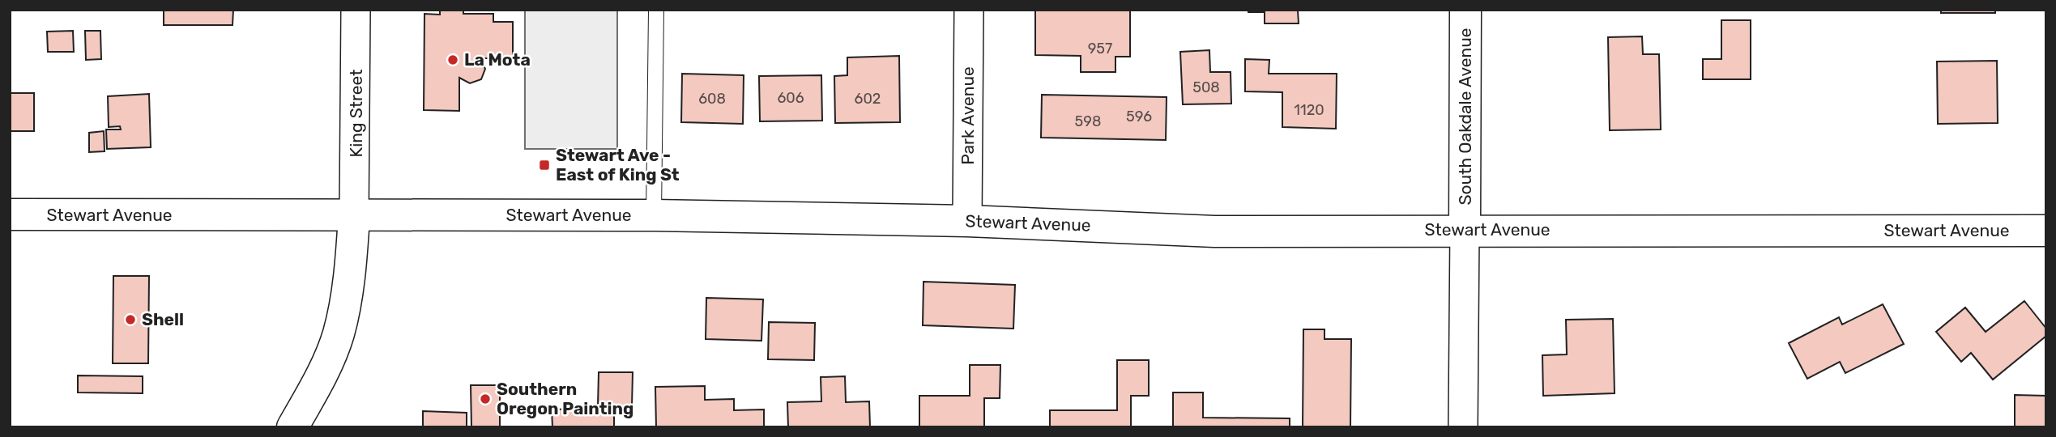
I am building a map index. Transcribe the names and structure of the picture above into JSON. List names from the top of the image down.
{
  "streets": {
    "main road": ["South Oakdale Avenue", "Stewart Avenue"],
    "street": ["King Street", "Park Avenue"]
  },
  "crossings": [
    ["King Street", "Stewart Avenue"],
    ["Park Avenue", "Stewart Avenue"],
    ["South Oakdale Avenue", "Stewart Avenue"]
  ],
  "places": {
    "other": ["La Mota", "Shell", "Southern Oregon Painting"],
    "transit": ["Stewart Ave - East of King St"]
  },
  "house_numbers": [
    "957",
    "508",
    "606",
    "608",
    "602",
    "1120",
    "596",
    "598"
  ]
}
